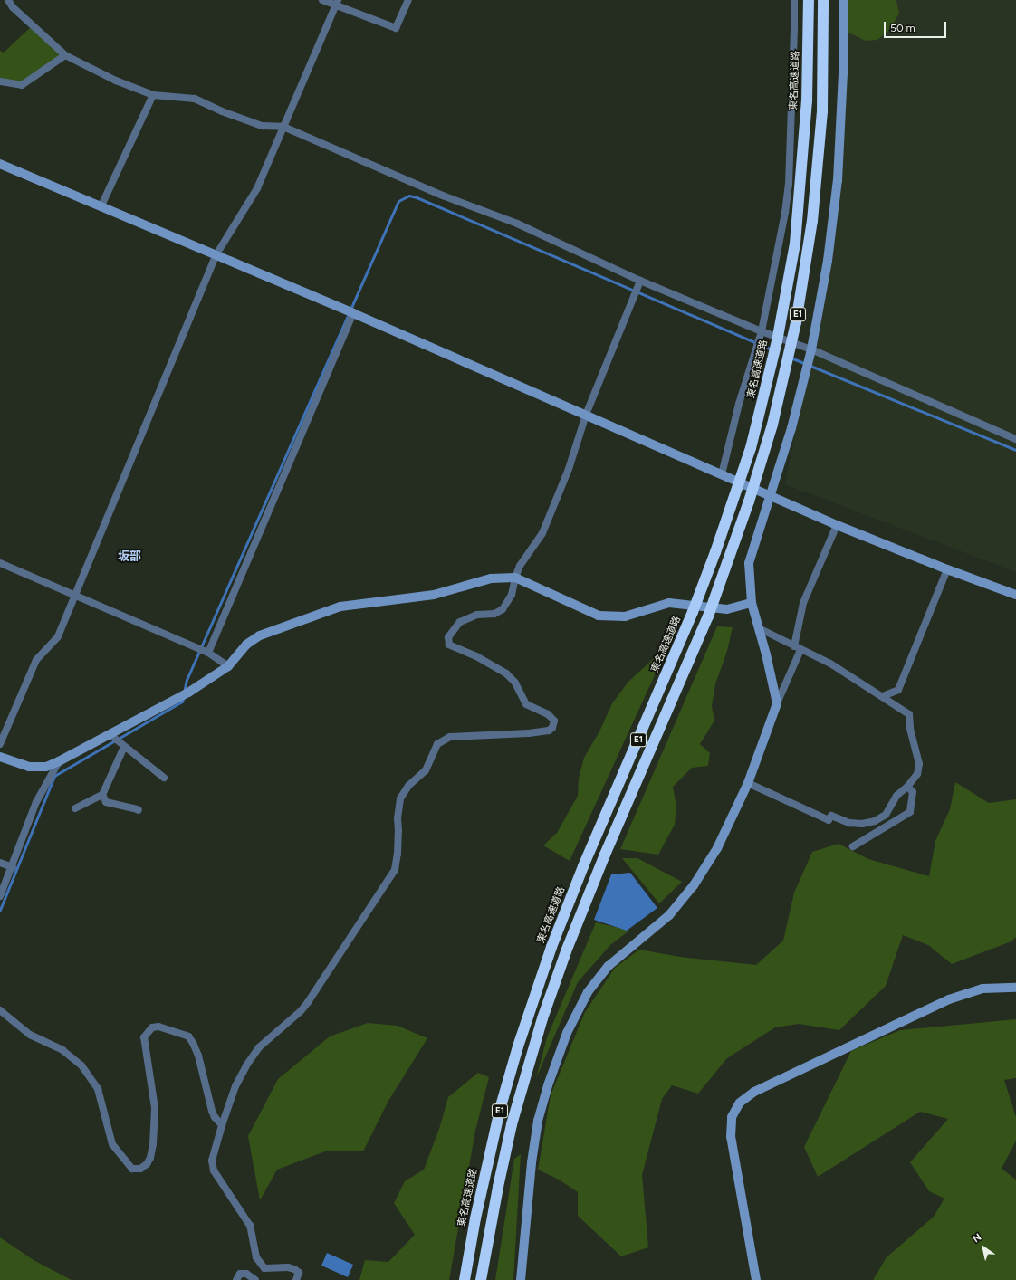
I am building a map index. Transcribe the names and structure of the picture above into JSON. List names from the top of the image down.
{
  "streets": {
    "highway": ["東名高速道路", "E1"]
  },
  "districts": ["坂部"],
  "scale_bar": "50 m",
  "north": "top left"
}
